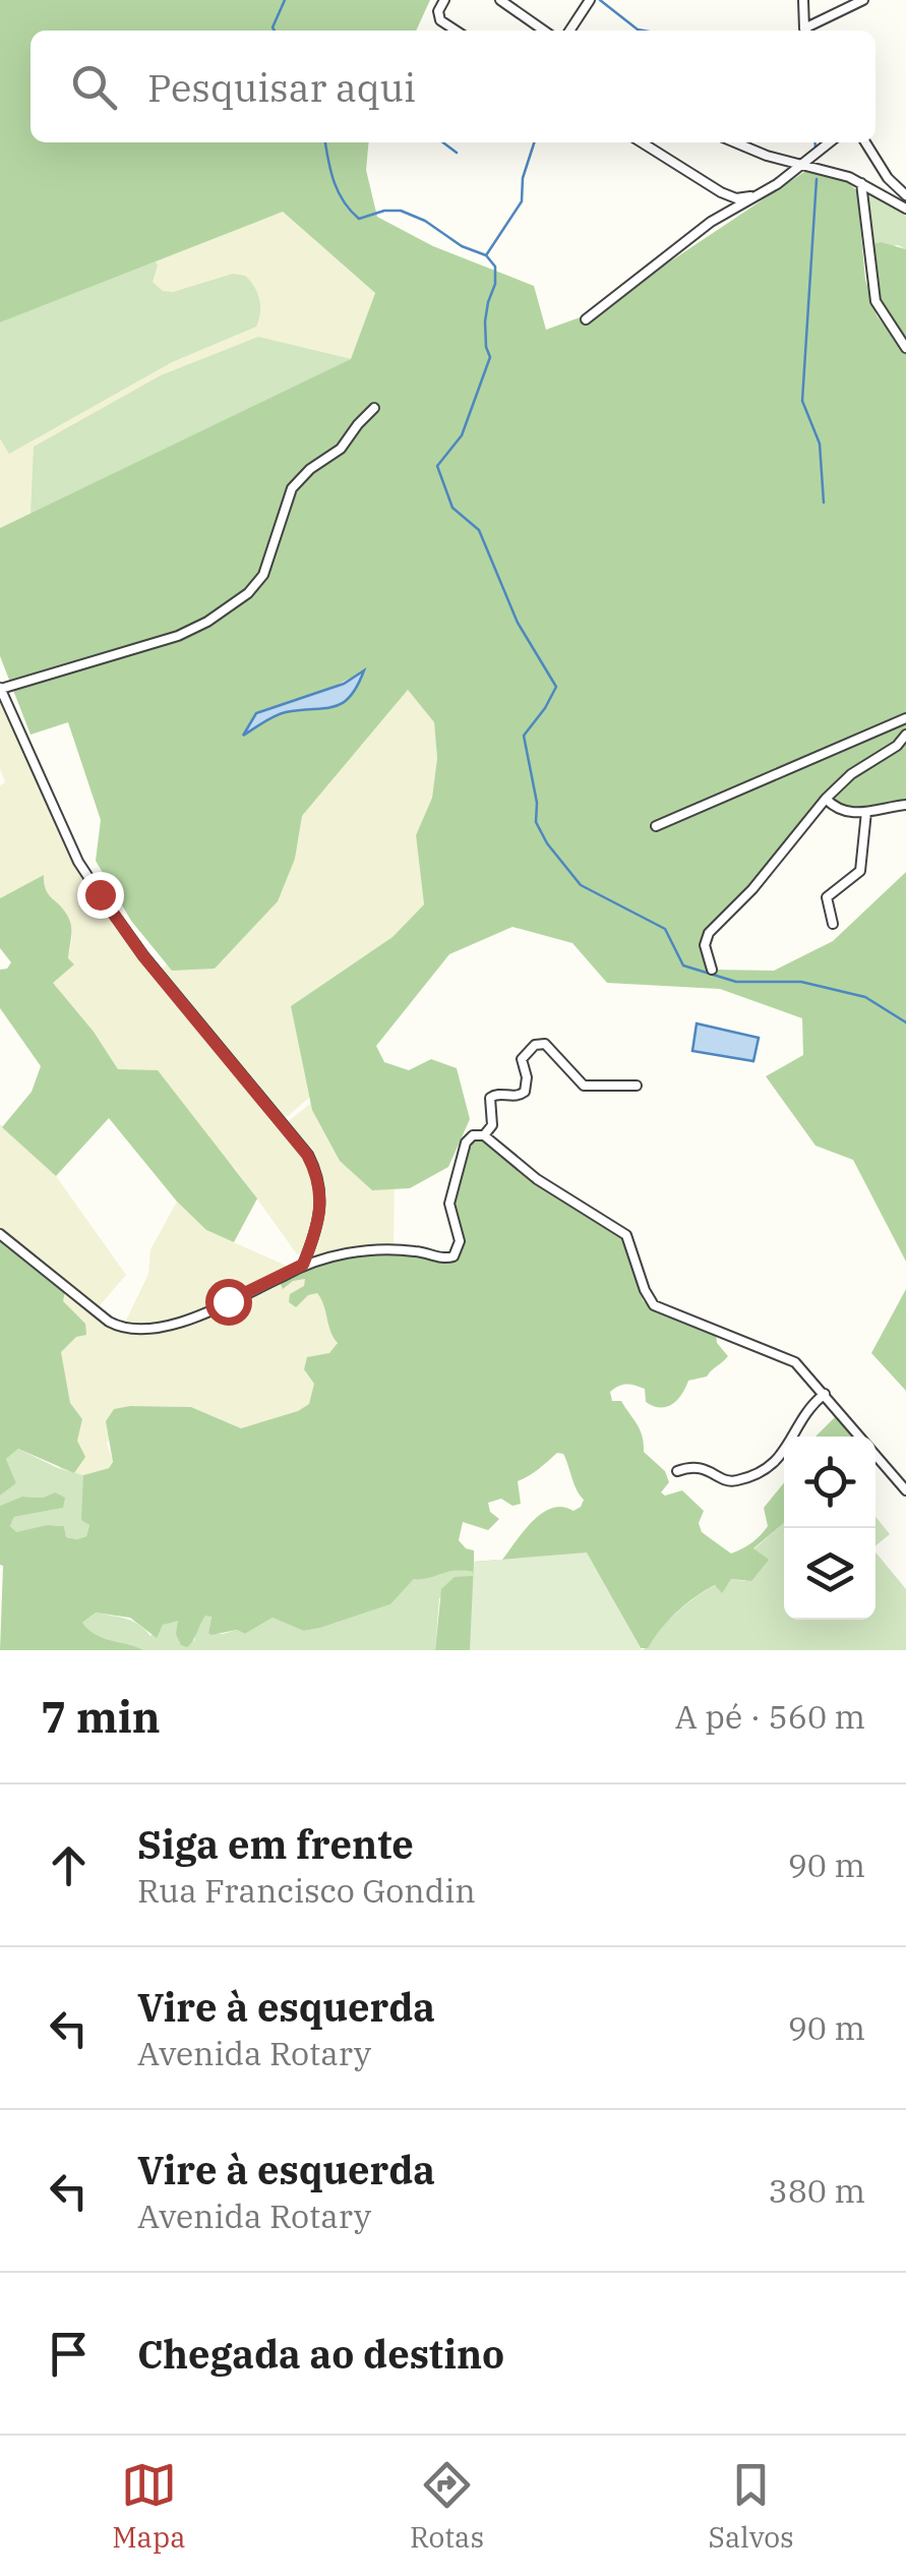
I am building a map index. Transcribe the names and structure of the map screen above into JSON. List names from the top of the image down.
{
  "page": {
    "search": "Pesquisar aqui",
    "heading": ["7 min", "A pé · 560 m"],
    "list": [
      ["Siga em frente", "Rua Francisco Gondin", "90 m"],
      ["Vire à esquerda", "Avenida Rotary", "90 m"],
      ["Vire à esquerda", "Avenida Rotary", "380 m"],
      "Chegada ao destino"
    ],
    "nav": ["Mapa", "Rotas", "Salvos"]
  }
}
